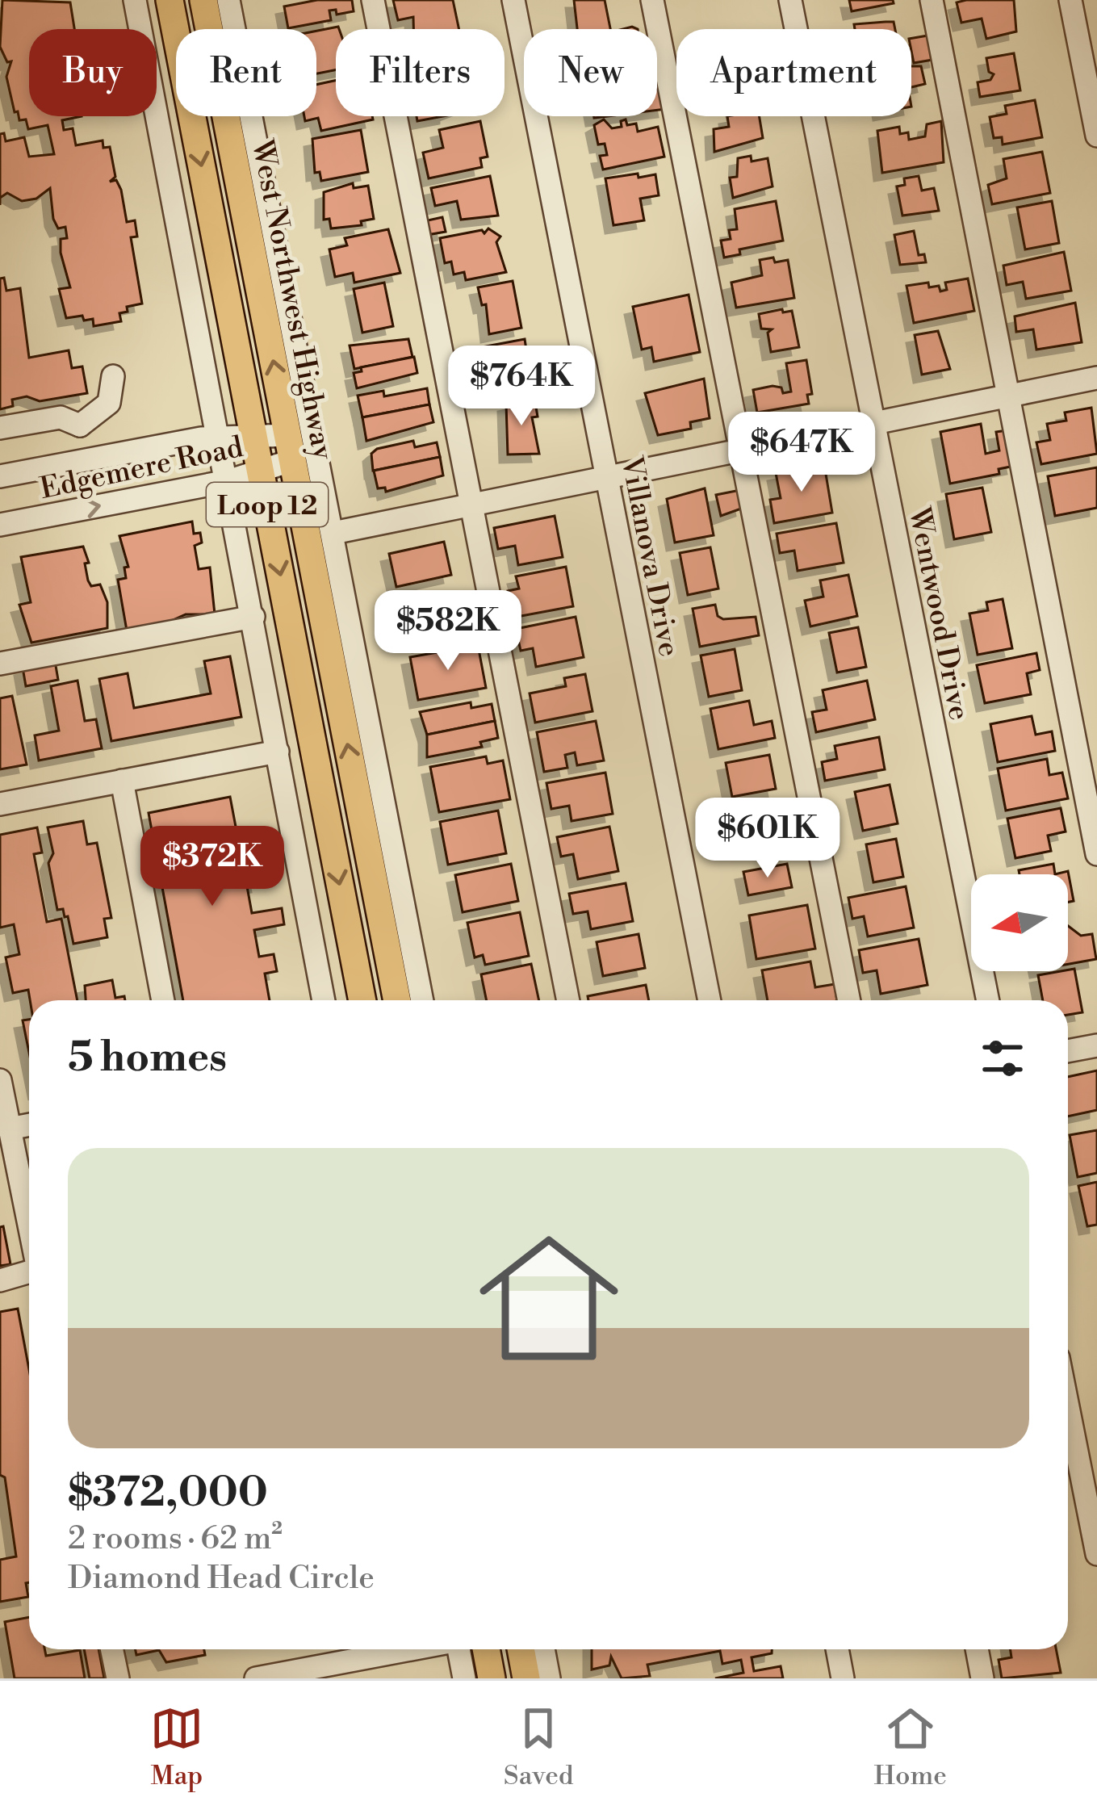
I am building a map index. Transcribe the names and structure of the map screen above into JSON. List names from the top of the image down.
{
  "streets": {
    "main road": ["West Northwest Highway", "Loop 12"],
    "street": ["Edgemere Road", "Villanova Drive", "Wentwood Drive"]
  },
  "crossings": [
    ["West Northwest Highway", "Edgemere Road"],
    ["Edgemere Road", "Loop 12"]
  ],
  "north": "left",
  "page": {
    "chip": [
      "Buy",
      "Rent",
      "Filters",
      "New",
      "Apartment"
    ],
    "price": [
      "$764K",
      "$647K",
      "$582K",
      "$601K",
      "$372K"
    ],
    "heading": "5 homes",
    "list": [
      {
        "name": "$372,000",
        "note": "2 rooms · 62 m² · Diamond Head Circle"
      }
    ],
    "tabs": ["Map", "Saved", "Home"]
  }
}
